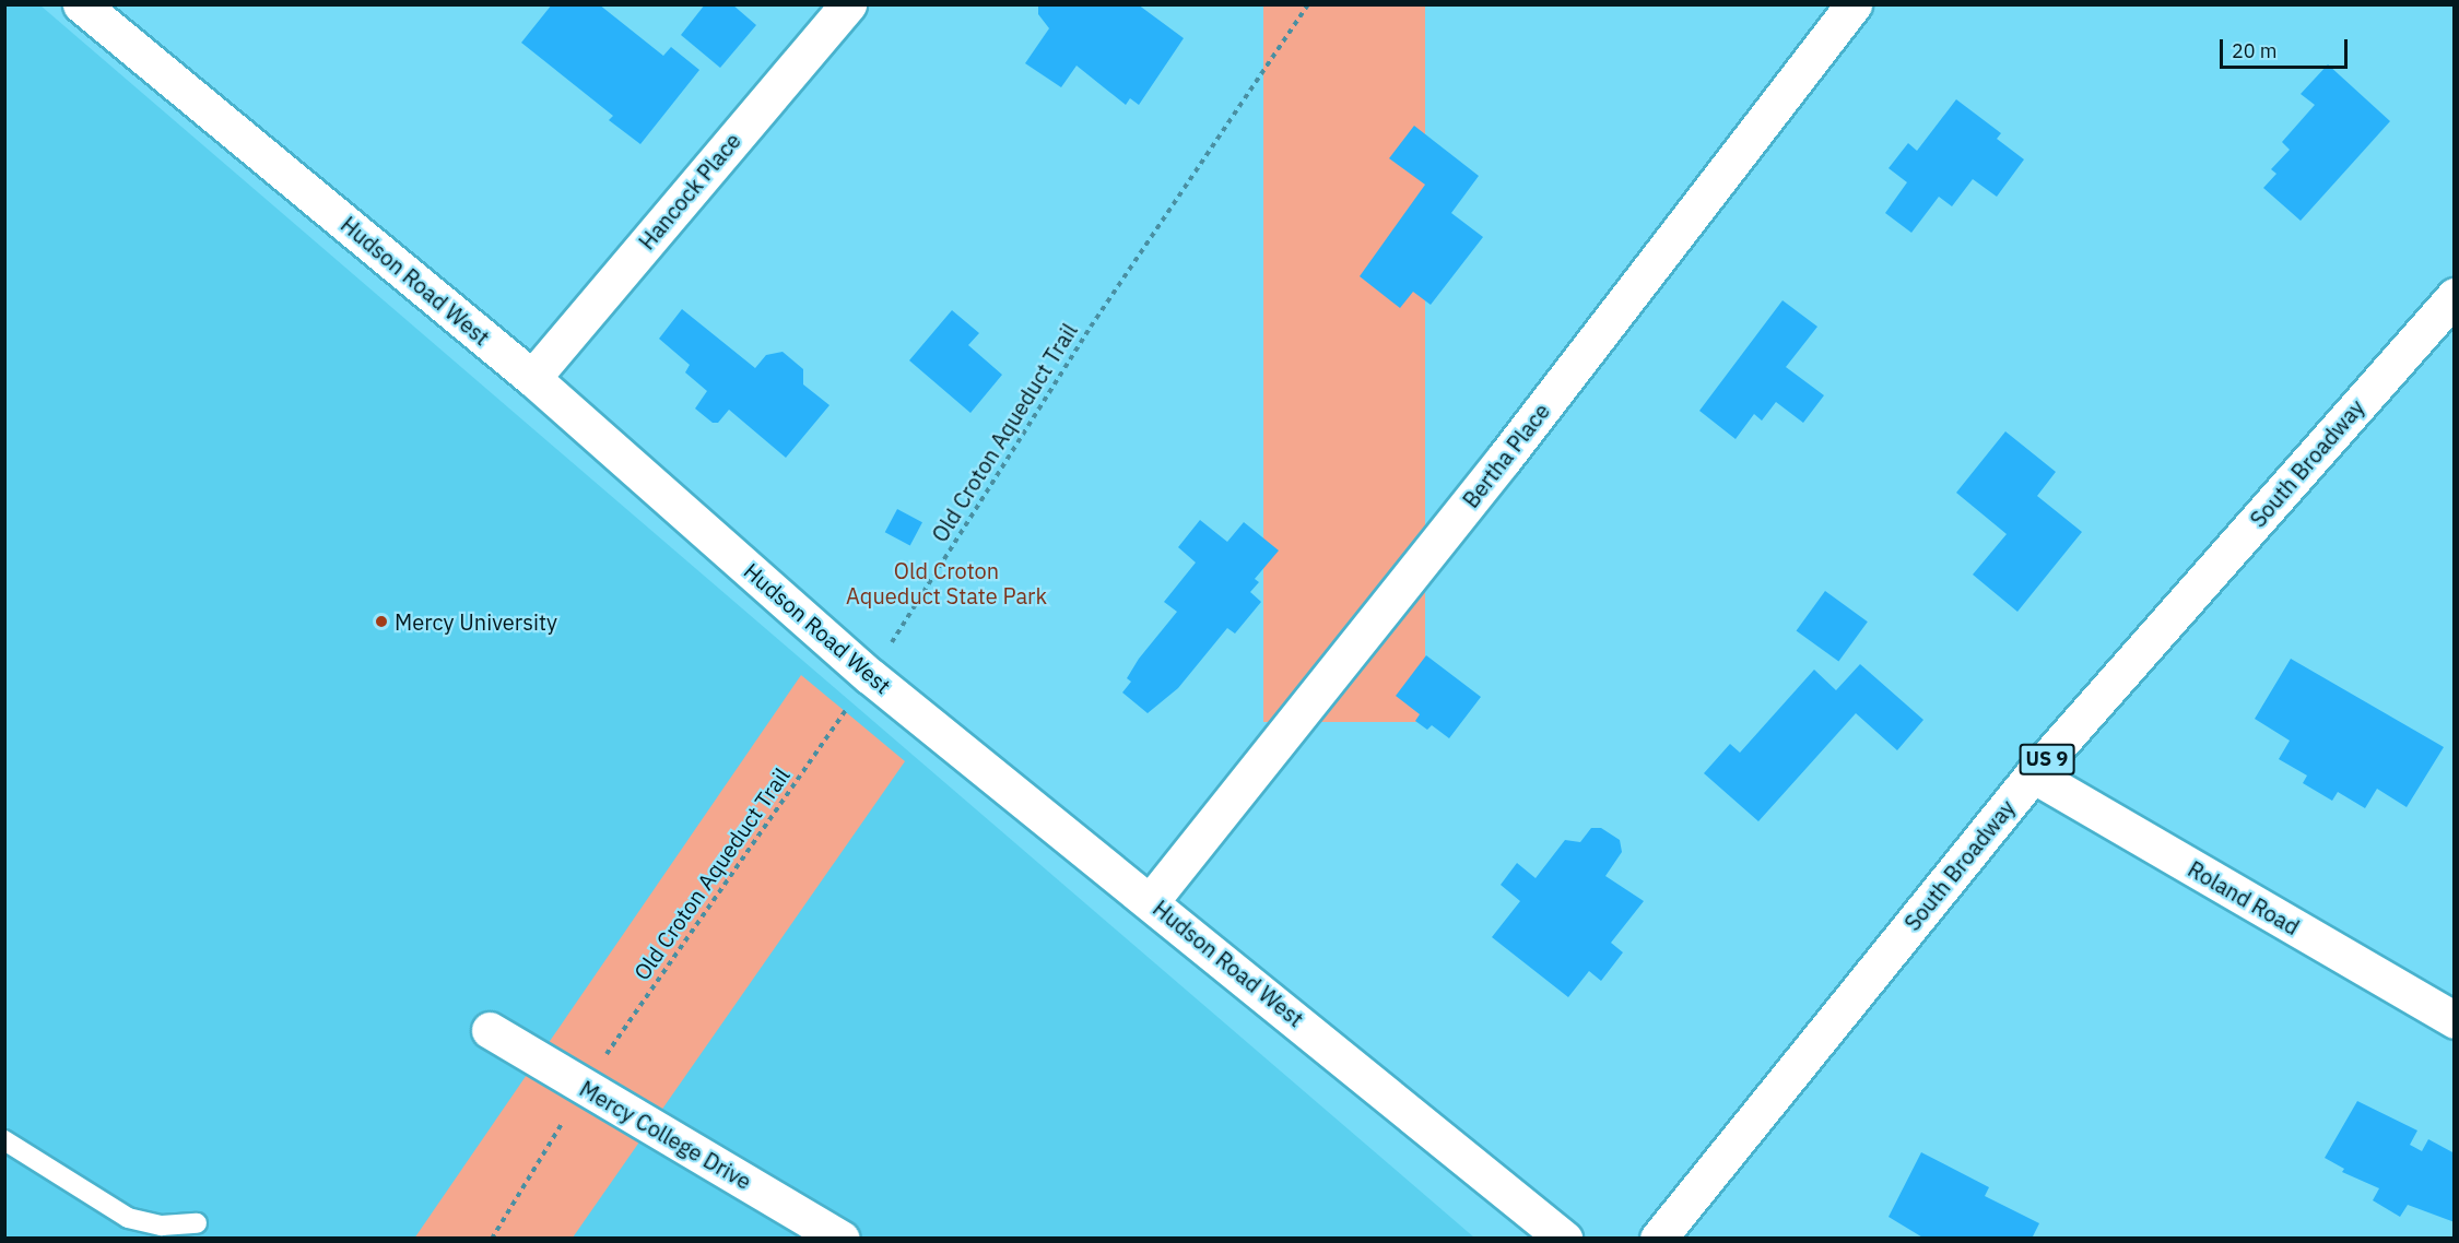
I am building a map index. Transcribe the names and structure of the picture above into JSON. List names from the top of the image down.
{
  "streets": {
    "street": [
      "Hancock Place",
      "Hudson Road West",
      "Bertha Place",
      "South Broadway",
      "US 9",
      "Roland Road",
      "Mercy College Drive"
    ],
    "path": ["Old Croton Aqueduct Trail"]
  },
  "crossings": [
    ["Hancock Place", "Hudson Road West"],
    ["Hudson Road West", "Old Croton Aqueduct Trail"],
    ["Hudson Road West", "Bertha Place"],
    ["Old Croton Aqueduct Trail", "Mercy College Drive"],
    ["South Broadway", "Roland Road"]
  ],
  "parks": ["Old Croton Aqueduct State Park"],
  "places": ["Mercy University"],
  "scale_bar": "20 m"
}
